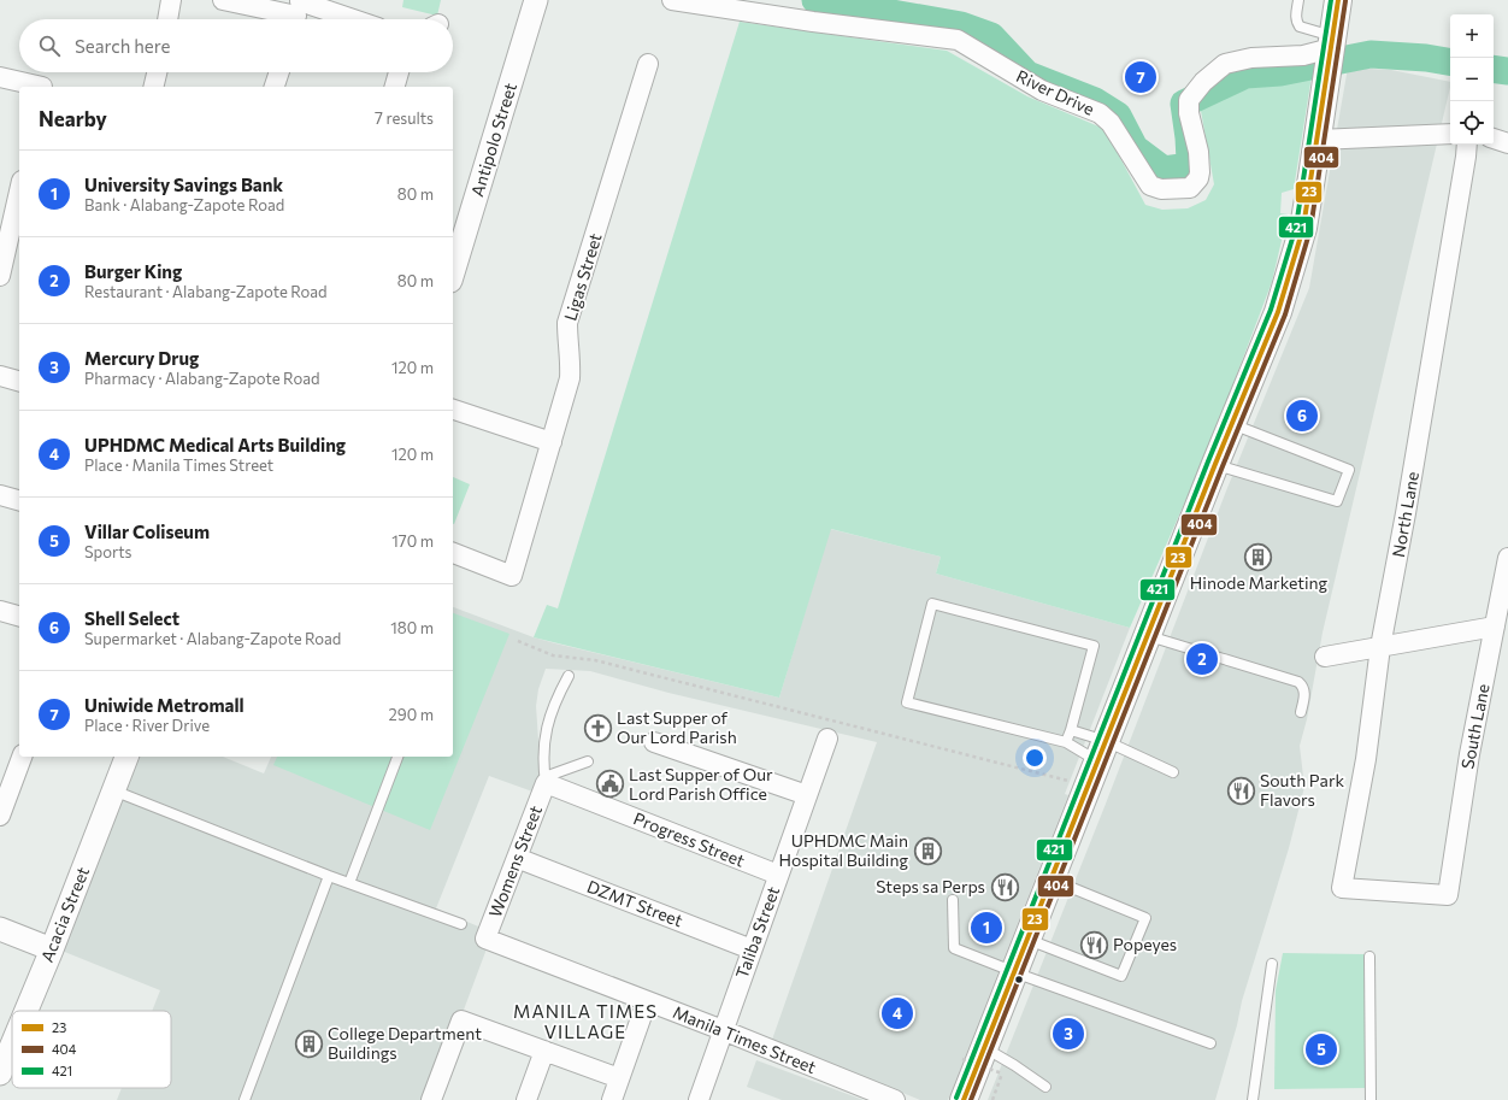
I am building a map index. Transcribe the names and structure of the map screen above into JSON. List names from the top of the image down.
{
  "streets": {
    "street": [
      "River Drive",
      "Antipolo Street",
      "Ligas Street",
      "North Lane",
      "South Lane",
      "Progress Street",
      "Womens Street",
      "DZMT Street",
      "Acacia Street",
      "Taliba Street",
      "Manila Times Street"
    ]
  },
  "crossings": [
    ["North Lane", "South Lane"],
    ["Progress Street", "Womens Street"],
    ["Progress Street", "Taliba Street"],
    ["Womens Street", "DZMT Street"],
    ["Womens Street", "Manila Times Street"],
    ["DZMT Street", "Taliba Street"],
    ["Taliba Street", "Manila Times Street"]
  ],
  "districts": ["MANILA TIMES VILLAGE"],
  "places": {
    "building": ["Hinode Marketing", "UPHDMC Main Hospital Building", "College Department Buildings"],
    "church": ["Last Supper of Our Lord Parish"],
    "public building": ["Last Supper of Our Lord Parish Office"],
    "restaurant": ["South Park Flavors", "Steps sa Perps", "Popeyes"]
  },
  "lines": ["transit line 23", "transit line 421", "transit line 404"],
  "legend": ["23", "404", "421"],
  "page": {
    "map_buttons": ["+", "−"],
    "search": "Search here",
    "pins": [
      "7",
      "6",
      "2",
      "1",
      "4",
      "3",
      "5"
    ],
    "heading": ["Nearby", "7 results"],
    "list": [
      {
        "mark": "1",
        "name": "University Savings Bank",
        "note": "Bank · Alabang-Zapote Road",
        "value": "80 m"
      },
      {
        "mark": "2",
        "name": "Burger King",
        "note": "Restaurant · Alabang-Zapote Road",
        "value": "80 m"
      },
      {
        "mark": "3",
        "name": "Mercury Drug",
        "note": "Pharmacy · Alabang-Zapote Road",
        "value": "120 m"
      },
      {
        "mark": "4",
        "name": "UPHDMC Medical Arts Building",
        "note": "Place · Manila Times Street",
        "value": "120 m"
      },
      {
        "mark": "5",
        "name": "Villar Coliseum",
        "note": "Sports",
        "value": "170 m"
      },
      {
        "mark": "6",
        "name": "Shell Select",
        "note": "Supermarket · Alabang-Zapote Road",
        "value": "180 m"
      },
      {
        "mark": "7",
        "name": "Uniwide Metromall",
        "note": "Place · River Drive",
        "value": "290 m"
      }
    ]
  }
}
